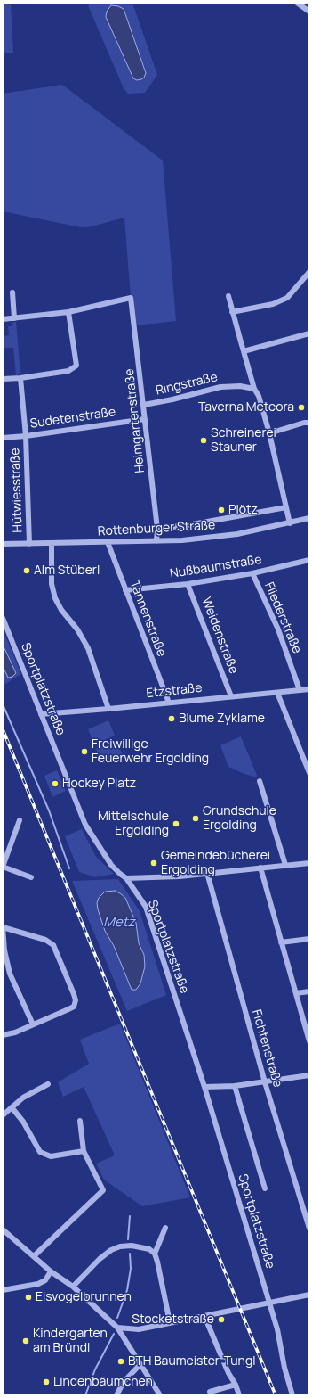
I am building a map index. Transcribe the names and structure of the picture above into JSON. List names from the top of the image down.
{
  "streets": {
    "street": [
      "Ringstraße",
      "Sudetenstraße",
      "Heimgartenstraße",
      "Hütwiesstraße",
      "Rottenburger Straße",
      "Nußbaumstraße",
      "Fliederstraße",
      "Tannenstraße",
      "Weidenstraße",
      "Sportplatzstraße",
      "Etzstraße",
      "Fichtenstraße"
    ]
  },
  "crossings": [
    ["Ringstraße", "Heimgartenstraße"],
    ["Sudetenstraße", "Heimgartenstraße"],
    ["Sudetenstraße", "Hütwiesstraße"],
    ["Heimgartenstraße", "Rottenburger Straße"],
    ["Hütwiesstraße", "Rottenburger Straße"],
    ["Rottenburger Straße", "Tannenstraße"],
    ["Nußbaumstraße", "Fliederstraße"],
    ["Nußbaumstraße", "Tannenstraße"],
    ["Nußbaumstraße", "Weidenstraße"],
    ["Fliederstraße", "Etzstraße"],
    ["Tannenstraße", "Etzstraße"],
    ["Weidenstraße", "Etzstraße"],
    ["Sportplatzstraße", "Etzstraße"]
  ],
  "water": ["Metz"],
  "places": [
    "Taverna Meteora",
    "Schreinerei Stauner",
    "Plötz",
    "Alm Stüberl",
    "Blume Zyklame",
    "Freiwillige Feuerwehr Ergolding",
    "Hockey Platz",
    "Grundschule Ergolding",
    "Mittelschule Ergolding",
    "Gemeindebücherei Ergolding",
    "Eisvogelbrunnen",
    "Stocketstraße",
    "Kindergarten am Bründl",
    "BTH Baumeister-Tungl",
    "Lindenbäumchen"
  ]
}
